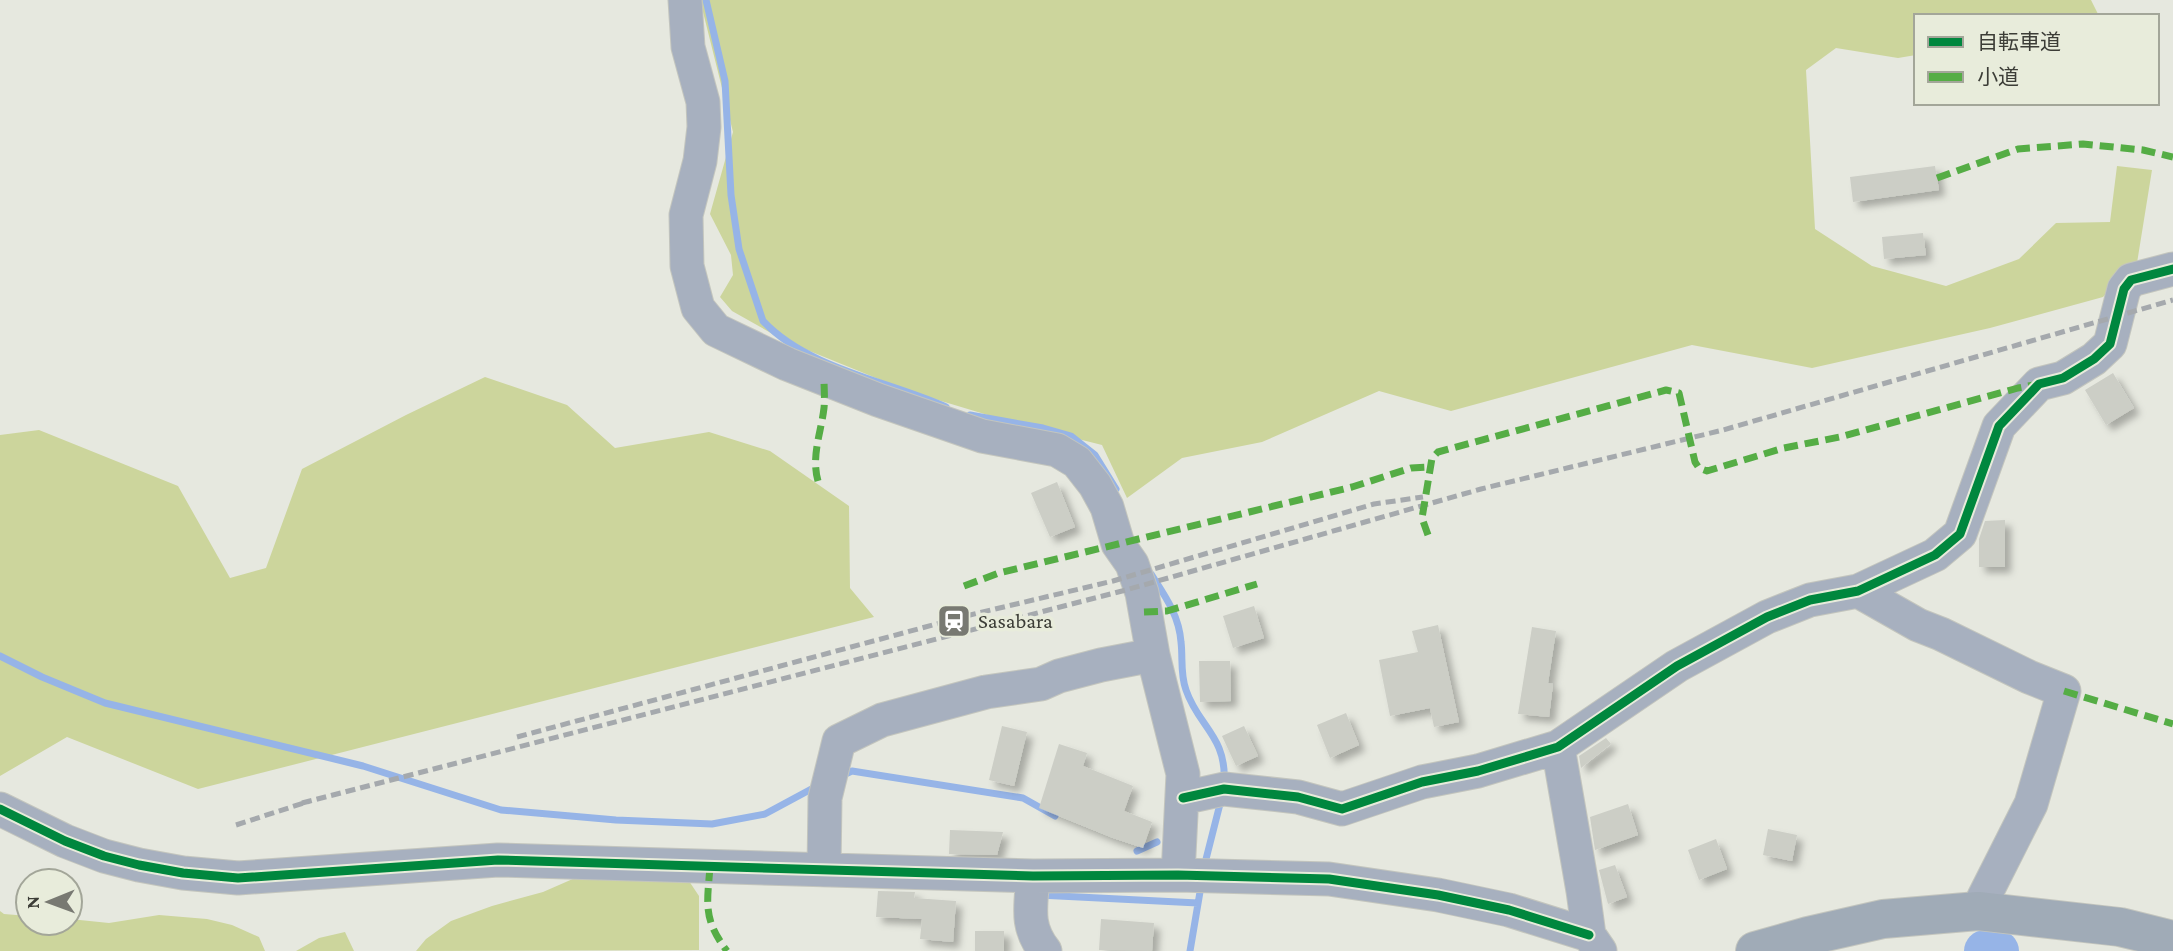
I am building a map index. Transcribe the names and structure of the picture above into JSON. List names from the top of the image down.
{
  "places": {
    "station": ["Sasabara"]
  },
  "legend": ["自転車道", "小道"],
  "north": "left"
}
